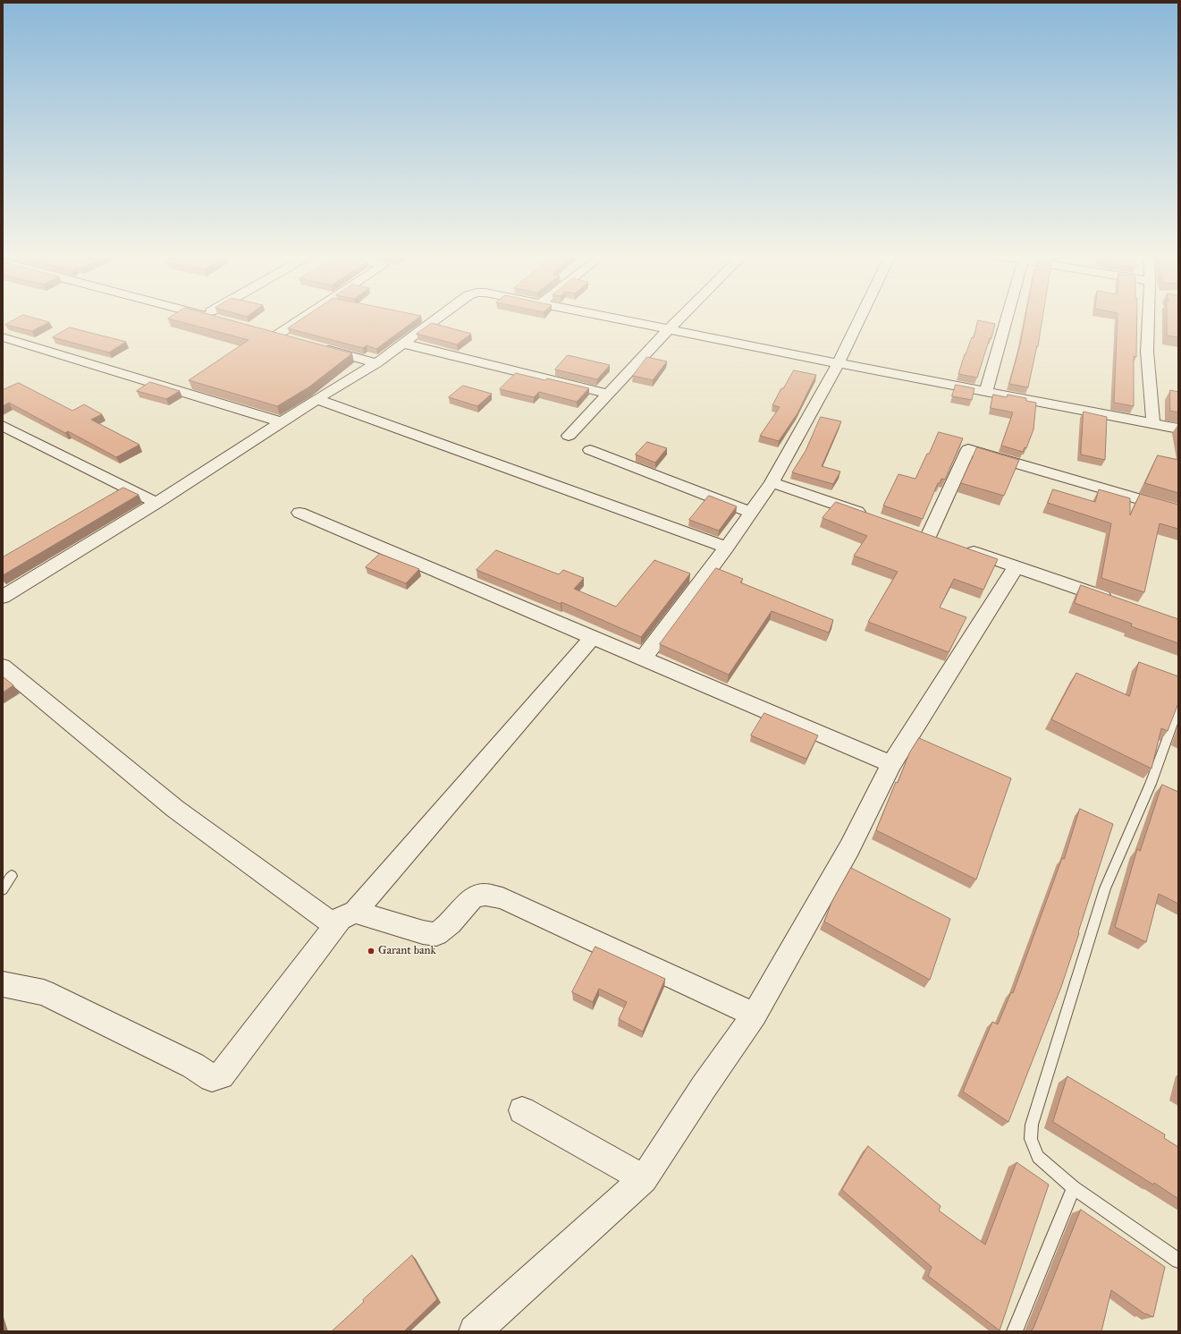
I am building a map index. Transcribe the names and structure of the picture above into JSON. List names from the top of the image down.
{
  "places": ["Garant bank"]
}
